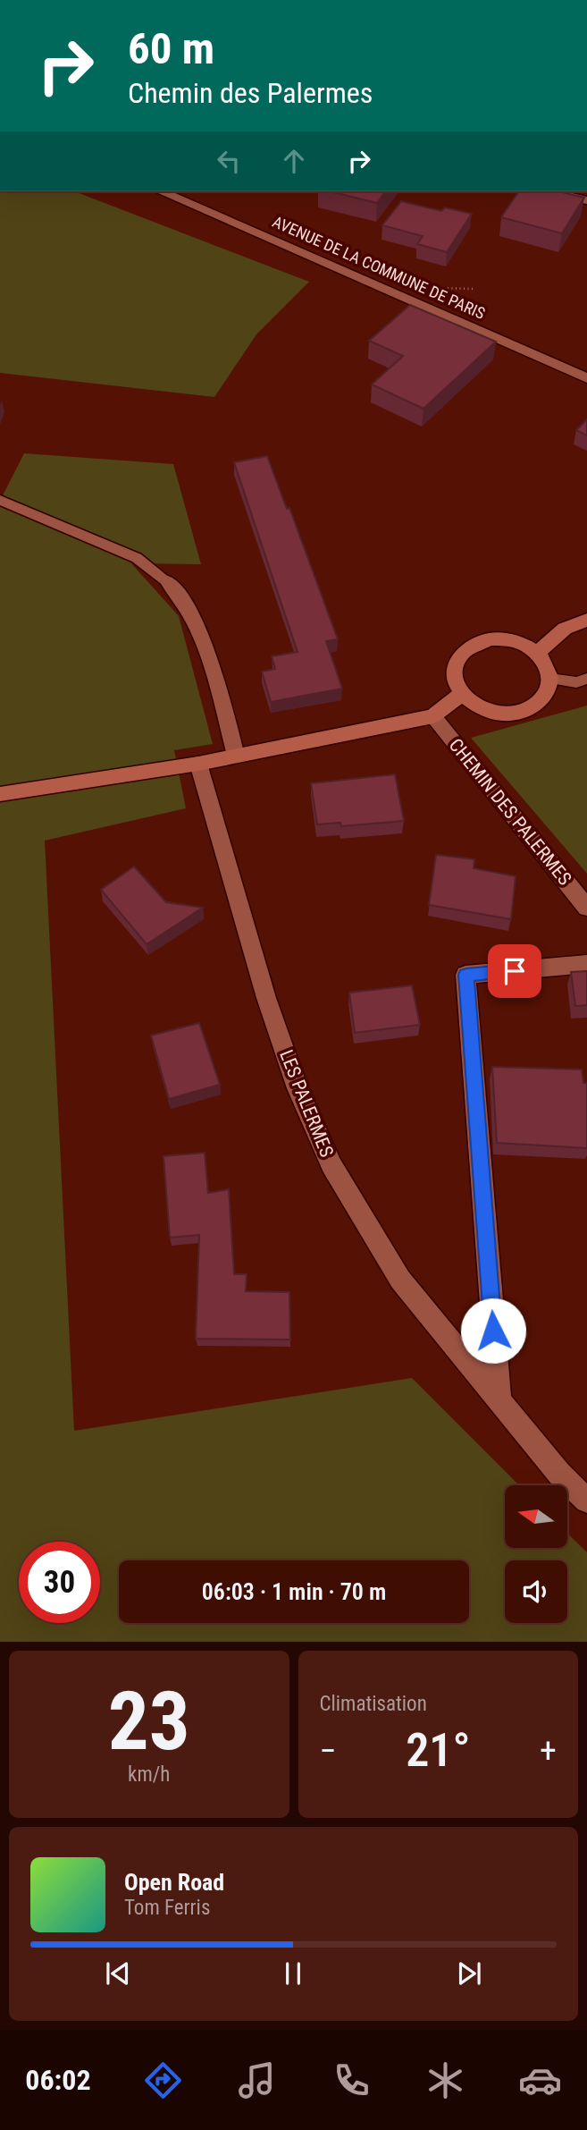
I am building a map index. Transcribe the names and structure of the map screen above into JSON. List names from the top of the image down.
{
  "streets": {
    "street": ["AVENUE DE LA COMMUNE DE PARIS", "CHEMIN DES PALERMES", "LES PALERMES"]
  },
  "north": "left",
  "page": {
    "turn": ["60 m", "Chemin des Palermes"],
    "limit": "30",
    "trip": "06:03 · 1 min · 70 m",
    "tile": [
      ["23", "km/h"],
      "Climatisation"
    ],
    "heat": ["−", "21°", "+"],
    "song": ["Open Road", "Tom Ferris"],
    "tabs": "06:02"
  }
}
